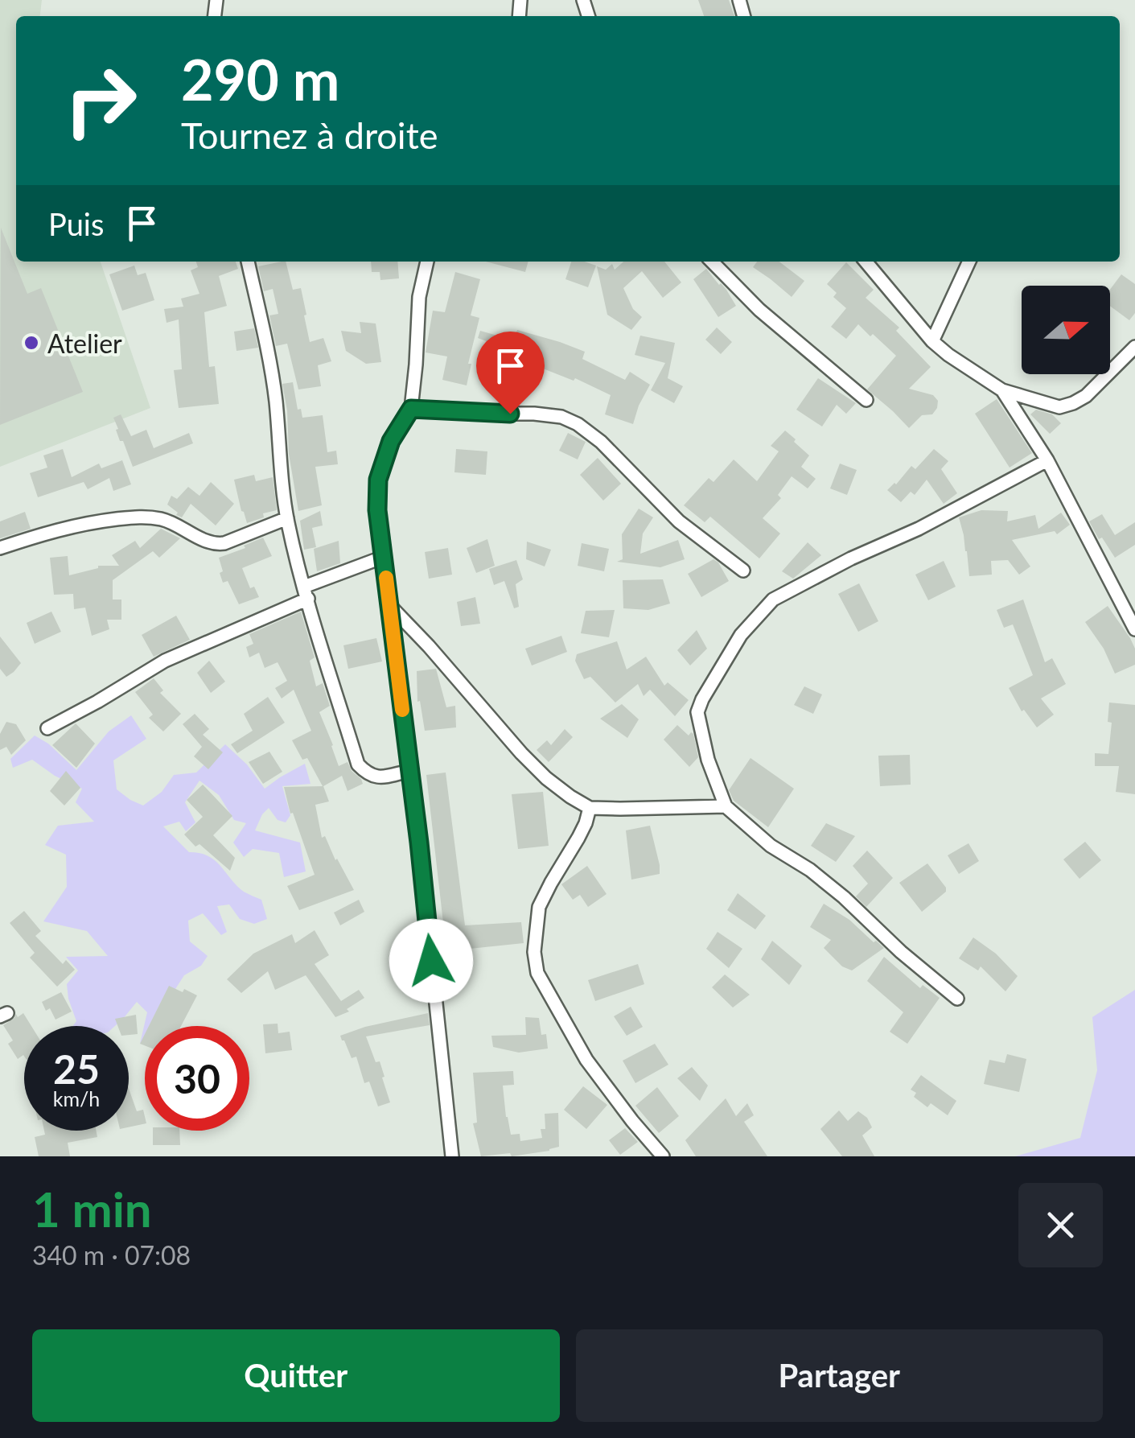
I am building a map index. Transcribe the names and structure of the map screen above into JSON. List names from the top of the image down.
{
  "places": ["Atelier"],
  "north": "right",
  "page": {
    "turn": ["290 m", "Tournez à droite"],
    "then": "Puis",
    "speed": "25 km/h",
    "limit": "30",
    "heading": ["1 min", "340 m · 07:08"],
    "buttons": ["Quitter", "Partager"]
  }
}
